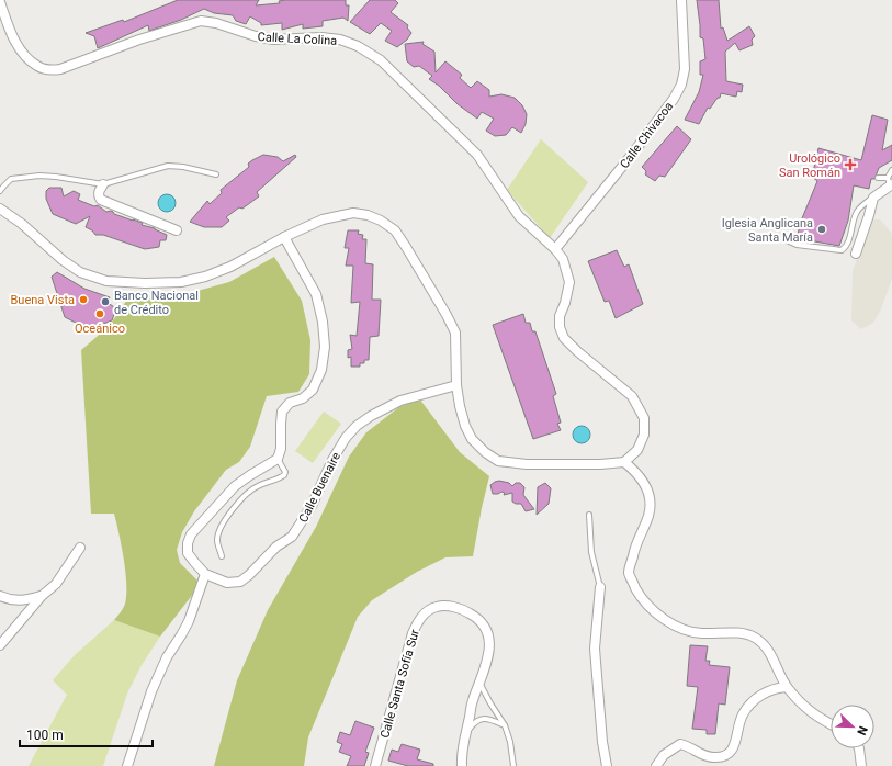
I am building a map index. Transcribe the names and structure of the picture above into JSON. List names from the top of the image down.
{
  "streets": {
    "street": [
      "Calle La Colina",
      "Calle Chivacoa",
      "Calle Buenaire",
      "Calle Santa Sofía Sur"
    ]
  },
  "crossings": [
    ["Calle La Colina", "Calle Chivacoa"]
  ],
  "places": {
    "health": ["Urológico San Román"],
    "other": [
      "Iglesia Anglicana Santa María",
      "Buena Vista",
      "Banco Nacional de Crédito",
      "Oceánico"
    ]
  },
  "scale_bar": "100 m",
  "north": "bottom right"
}
